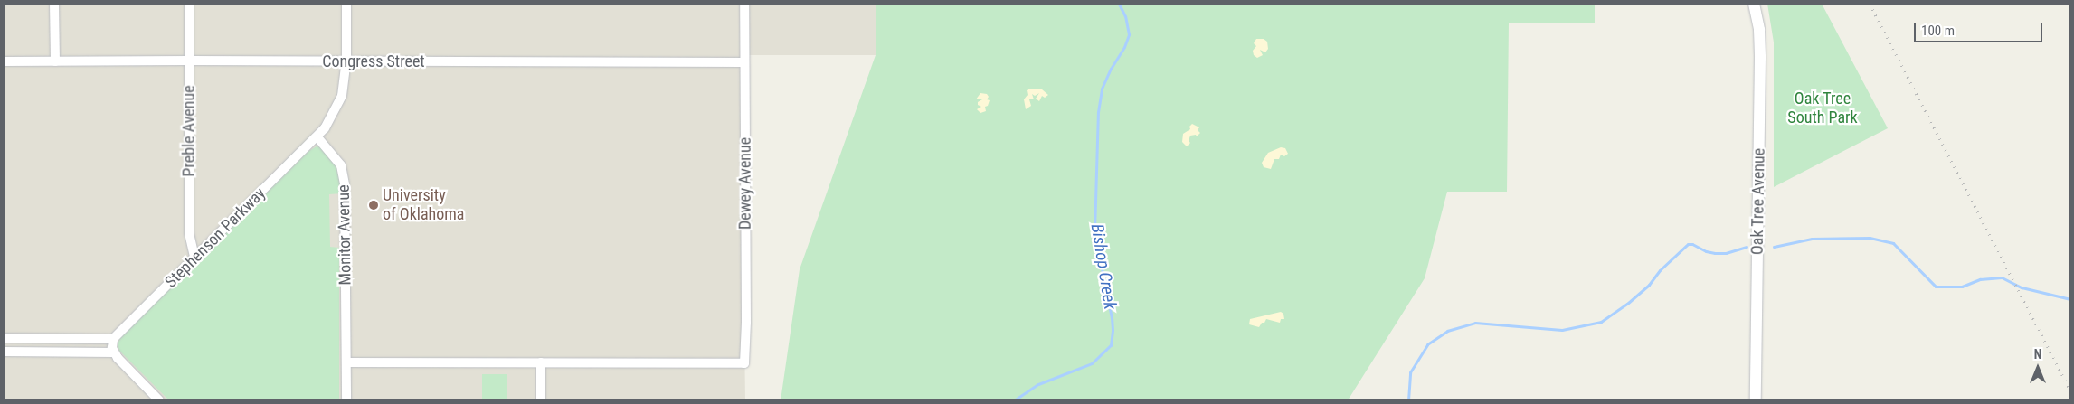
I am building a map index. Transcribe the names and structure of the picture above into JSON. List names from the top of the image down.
{
  "streets": {
    "street": [
      "Congress Street",
      "Preble Avenue",
      "Dewey Avenue",
      "Oak Tree Avenue",
      "Monitor Avenue",
      "Stephenson Parkway"
    ]
  },
  "crossings": [
    ["Congress Street", "Preble Avenue"],
    ["Congress Street", "Dewey Avenue"],
    ["Preble Avenue", "Stephenson Parkway"],
    ["Monitor Avenue", "Stephenson Parkway"]
  ],
  "water": ["Bishop Creek"],
  "parks": ["Oak Tree South Park"],
  "places": ["University of Oklahoma"],
  "scale_bar": "100 m",
  "north": "top"
}
